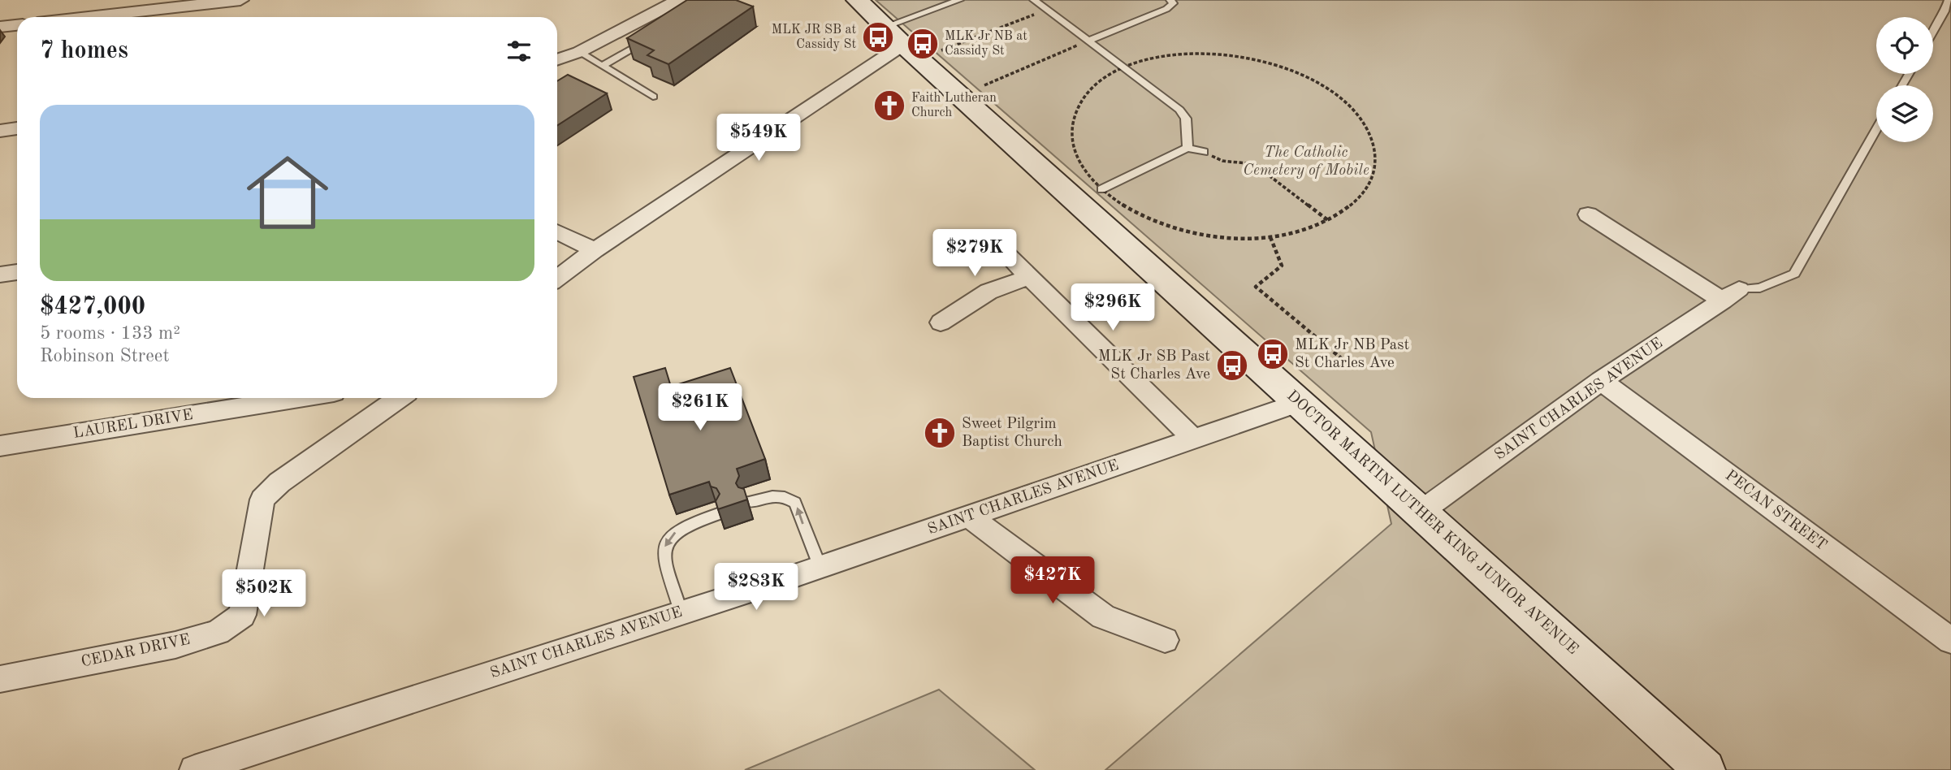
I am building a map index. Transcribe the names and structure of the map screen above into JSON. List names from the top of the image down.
{
  "streets": {
    "main road": ["DOCTOR MARTIN LUTHER KING JUNIOR AVENUE"],
    "street": [
      "SAINT CHARLES AVENUE",
      "LAUREL DRIVE",
      "PECAN STREET",
      "CEDAR DRIVE"
    ]
  },
  "crossings": [
    ["SAINT CHARLES AVENUE", "PECAN STREET"],
    ["SAINT CHARLES AVENUE", "DOCTOR MARTIN LUTHER KING JUNIOR AVENUE"]
  ],
  "parks": ["The Catholic Cemetery of Mobile"],
  "places": {
    "bus stop": [
      "MLK JR SB at Cassidy St",
      "MLK Jr NB at Cassidy St",
      "MLK Jr NB Past St Charles Ave",
      "MLK Jr SB Past St Charles Ave"
    ],
    "church": ["Faith Lutheran Church", "Sweet Pilgrim Baptist Church"]
  },
  "page": {
    "heading": "7 homes",
    "list": [
      {
        "name": "$427,000",
        "note": "5 rooms · 133 m² · Robinson Street"
      }
    ],
    "price": [
      "$549K",
      "$279K",
      "$296K",
      "$261K",
      "$427K",
      "$283K",
      "$502K"
    ]
  }
}
